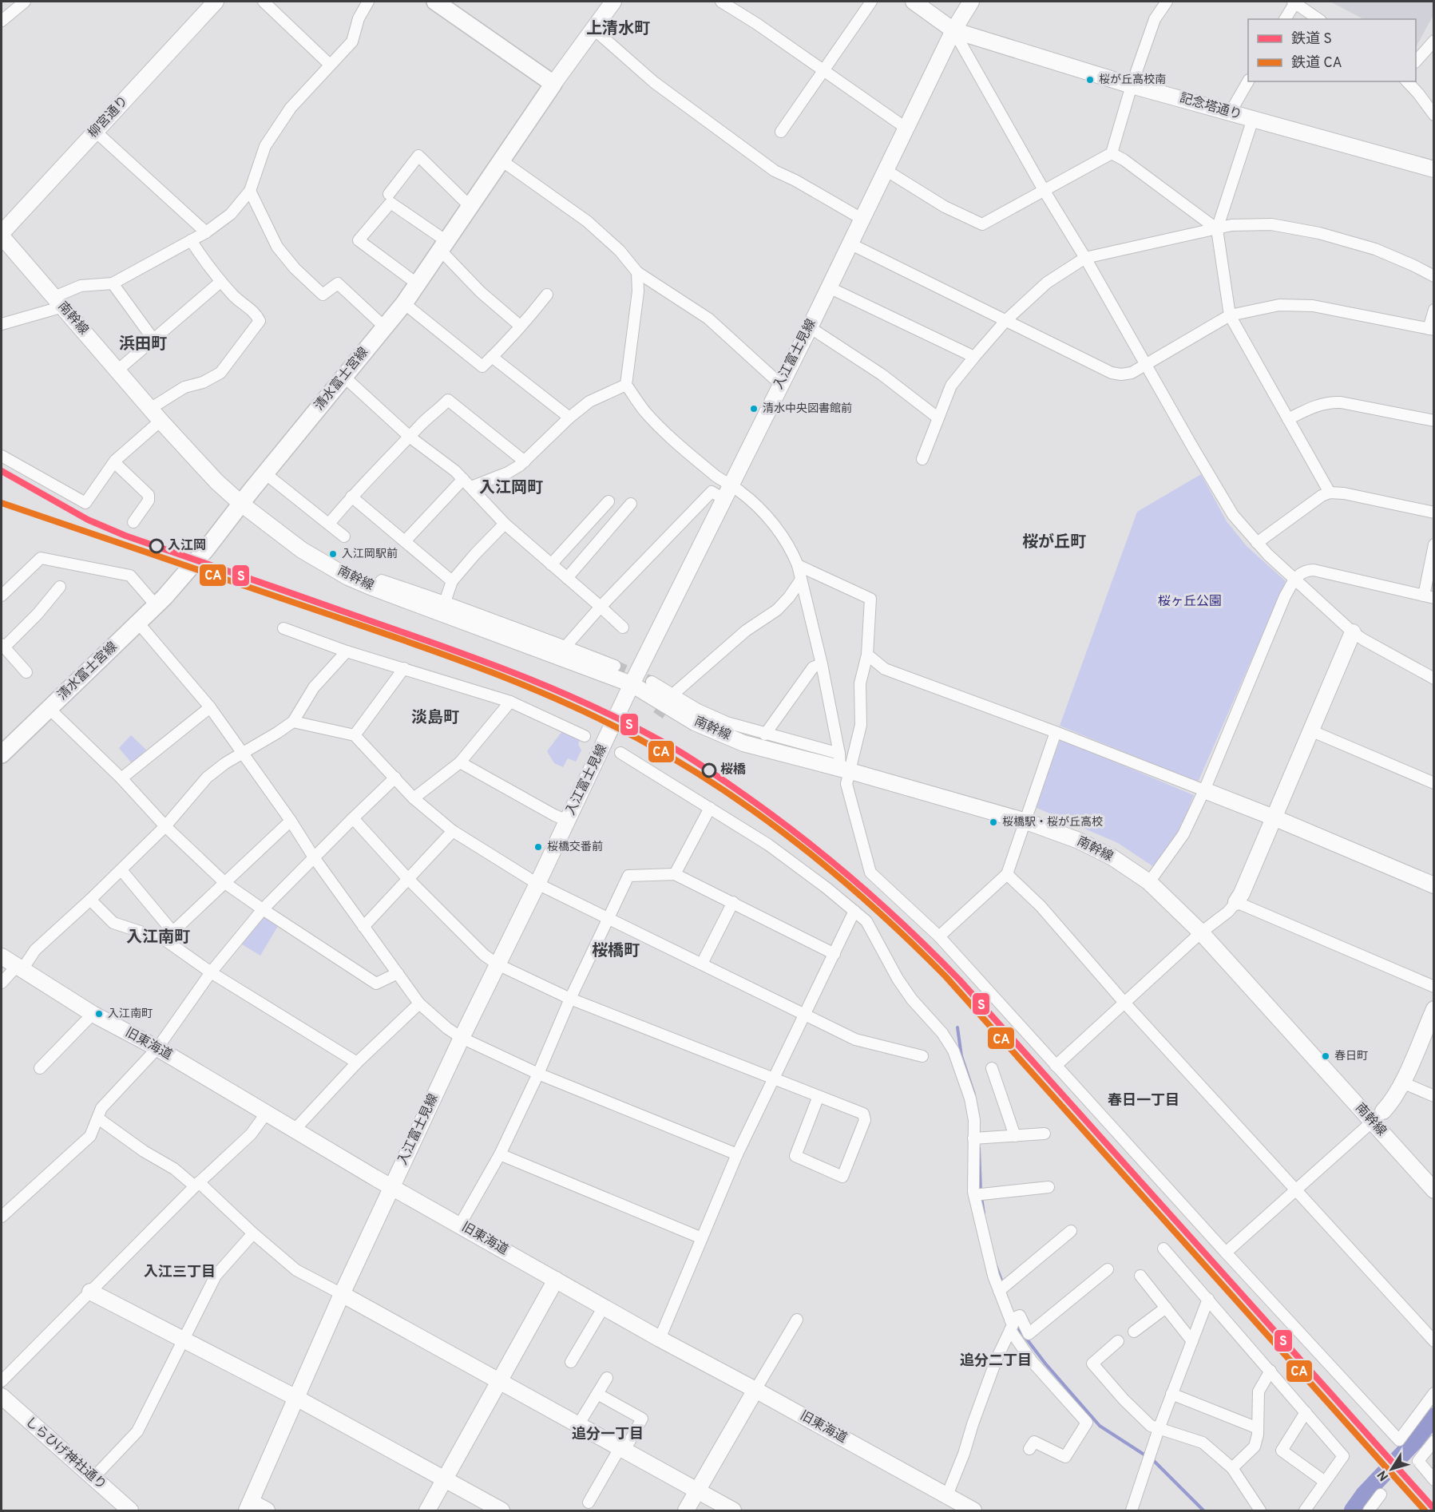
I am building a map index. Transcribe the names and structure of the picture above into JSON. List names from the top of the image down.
{
  "streets": {
    "main road": ["清水富士宮線"],
    "street": [
      "記念塔通り",
      "柳宮通り",
      "南幹線",
      "入江富士見線",
      "旧東海道",
      "しらひげ神社通り"
    ]
  },
  "crossings": [
    ["記念塔通り", "入江富士見線"],
    ["柳宮通り", "南幹線"],
    ["南幹線", "入江富士見線"],
    ["南幹線", "清水富士宮線"],
    ["入江富士見線", "旧東海道"]
  ],
  "districts": [
    "上清水町",
    "浜田町",
    "入江岡町",
    "桜が丘町",
    "淡島町",
    "入江南町",
    "桜橋町",
    "春日一丁目",
    "入江三丁目",
    "追分二丁目",
    "追分一丁目"
  ],
  "parks": ["桜ヶ丘公園"],
  "places": [
    "桜が丘高校南",
    "清水中央図書館前",
    "入江岡",
    "入江岡駅前",
    "桜橋",
    "桜橋駅・桜が丘高校",
    "桜橋交番前",
    "入江南町",
    "春日町"
  ],
  "lines": ["rail line S", "rail line CA"],
  "legend": ["鉄道 S", "鉄道 CA"],
  "north": "bottom left"
}
